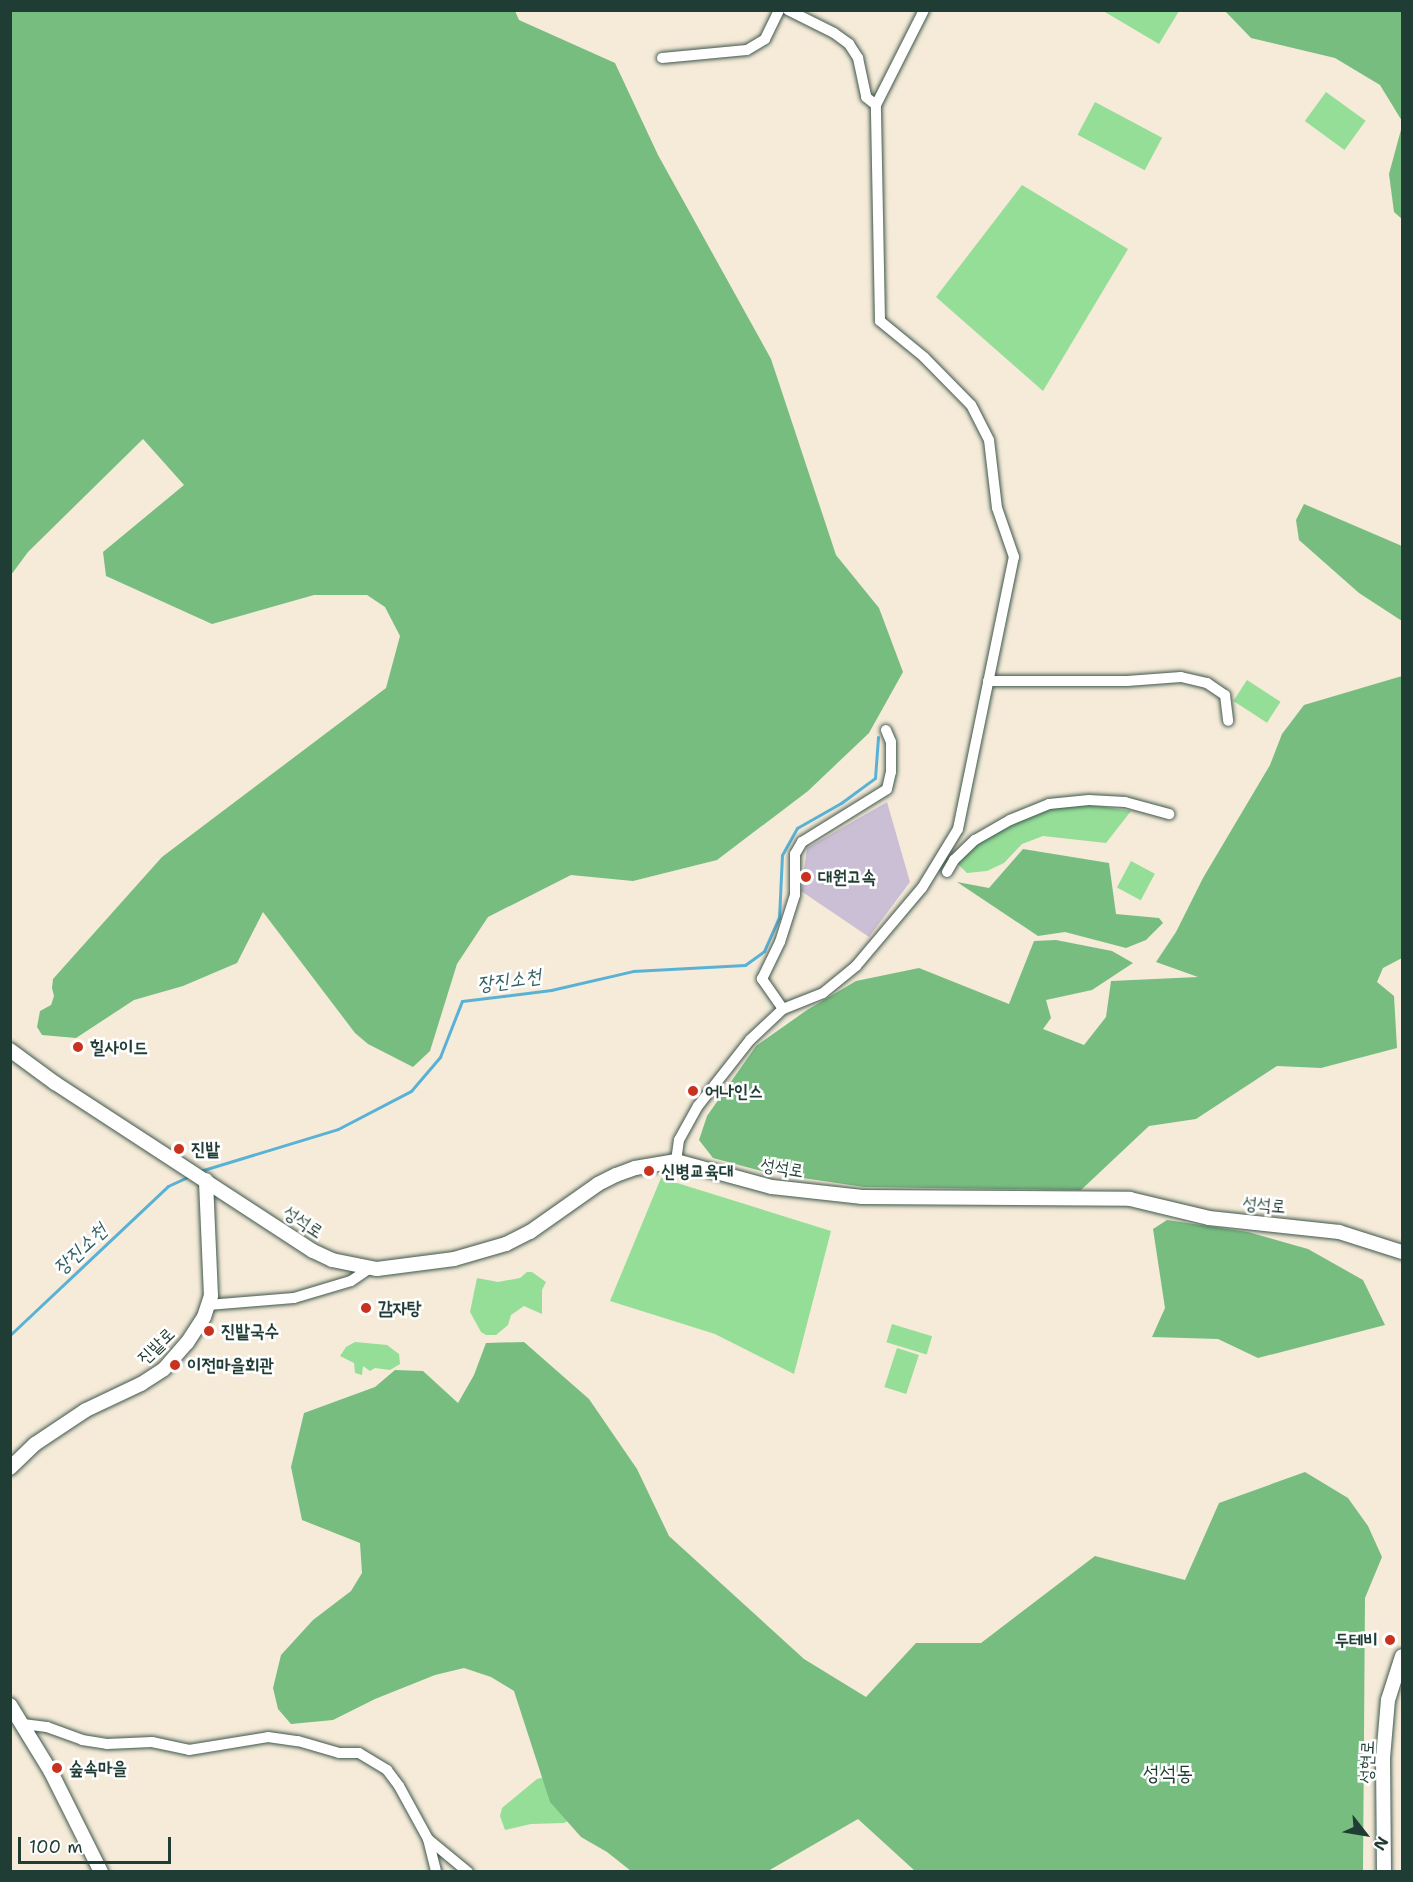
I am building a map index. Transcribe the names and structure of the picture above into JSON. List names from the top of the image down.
{
  "streets": {
    "street": ["성석로", "진밭로", "성현로"]
  },
  "crossings": [
    ["성석로", "진밭로"]
  ],
  "districts": ["성석동"],
  "water": ["장진소천"],
  "places": [
    "대원고속",
    "힐사이드",
    "어나인스",
    "진밭",
    "신병교육대",
    "감자탕",
    "진밭국수",
    "이전마을회관",
    "두테비",
    "숲속마을"
  ],
  "scale_bar": "100 m",
  "north": "bottom right"
}
